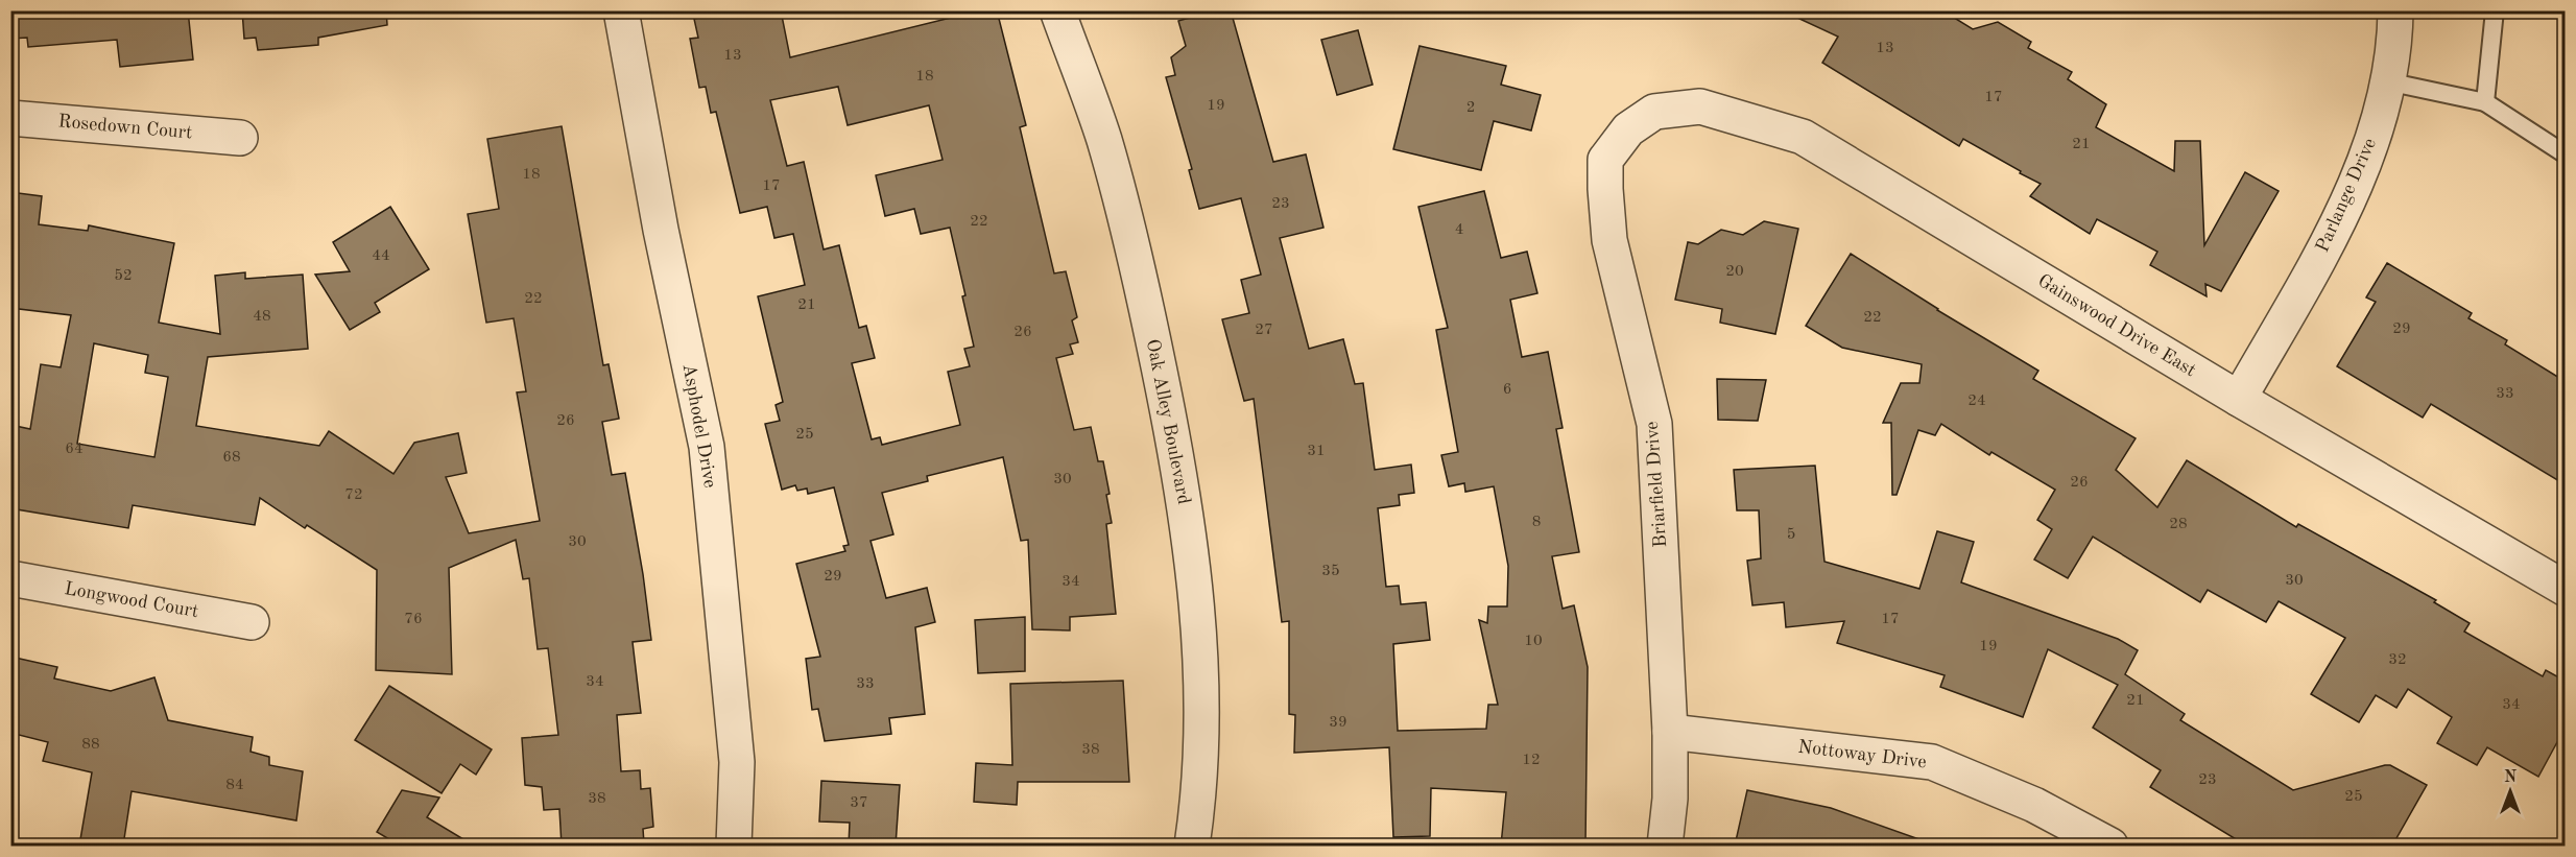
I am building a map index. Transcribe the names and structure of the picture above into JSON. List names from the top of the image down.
{
  "streets": {
    "street": [
      "Rosedown Court",
      "Parlange Drive",
      "Gainswood Drive East",
      "Oak Alley Boulevard",
      "Asphodel Drive",
      "Briarfield Drive",
      "Longwood Court",
      "Nottoway Drive"
    ]
  },
  "crossings": [
    ["Parlange Drive", "Gainswood Drive East"],
    ["Gainswood Drive East", "Briarfield Drive"],
    ["Briarfield Drive", "Nottoway Drive"]
  ],
  "house_numbers": [
    "13",
    "13",
    "18",
    "17",
    "19",
    "2",
    "21",
    "18",
    "17",
    "23",
    "22",
    "4",
    "44",
    "20",
    "52",
    "22",
    "21",
    "48",
    "22",
    "29",
    "27",
    "26",
    "6",
    "33",
    "24",
    "26",
    "25",
    "64",
    "31",
    "68",
    "30",
    "26",
    "72",
    "8",
    "28",
    "5",
    "30",
    "35",
    "29",
    "30",
    "34",
    "76",
    "17",
    "10",
    "19",
    "32",
    "34",
    "33",
    "21",
    "34",
    "39",
    "88",
    "38",
    "12",
    "23",
    "84",
    "25",
    "38",
    "37"
  ],
  "north": "top"
}
